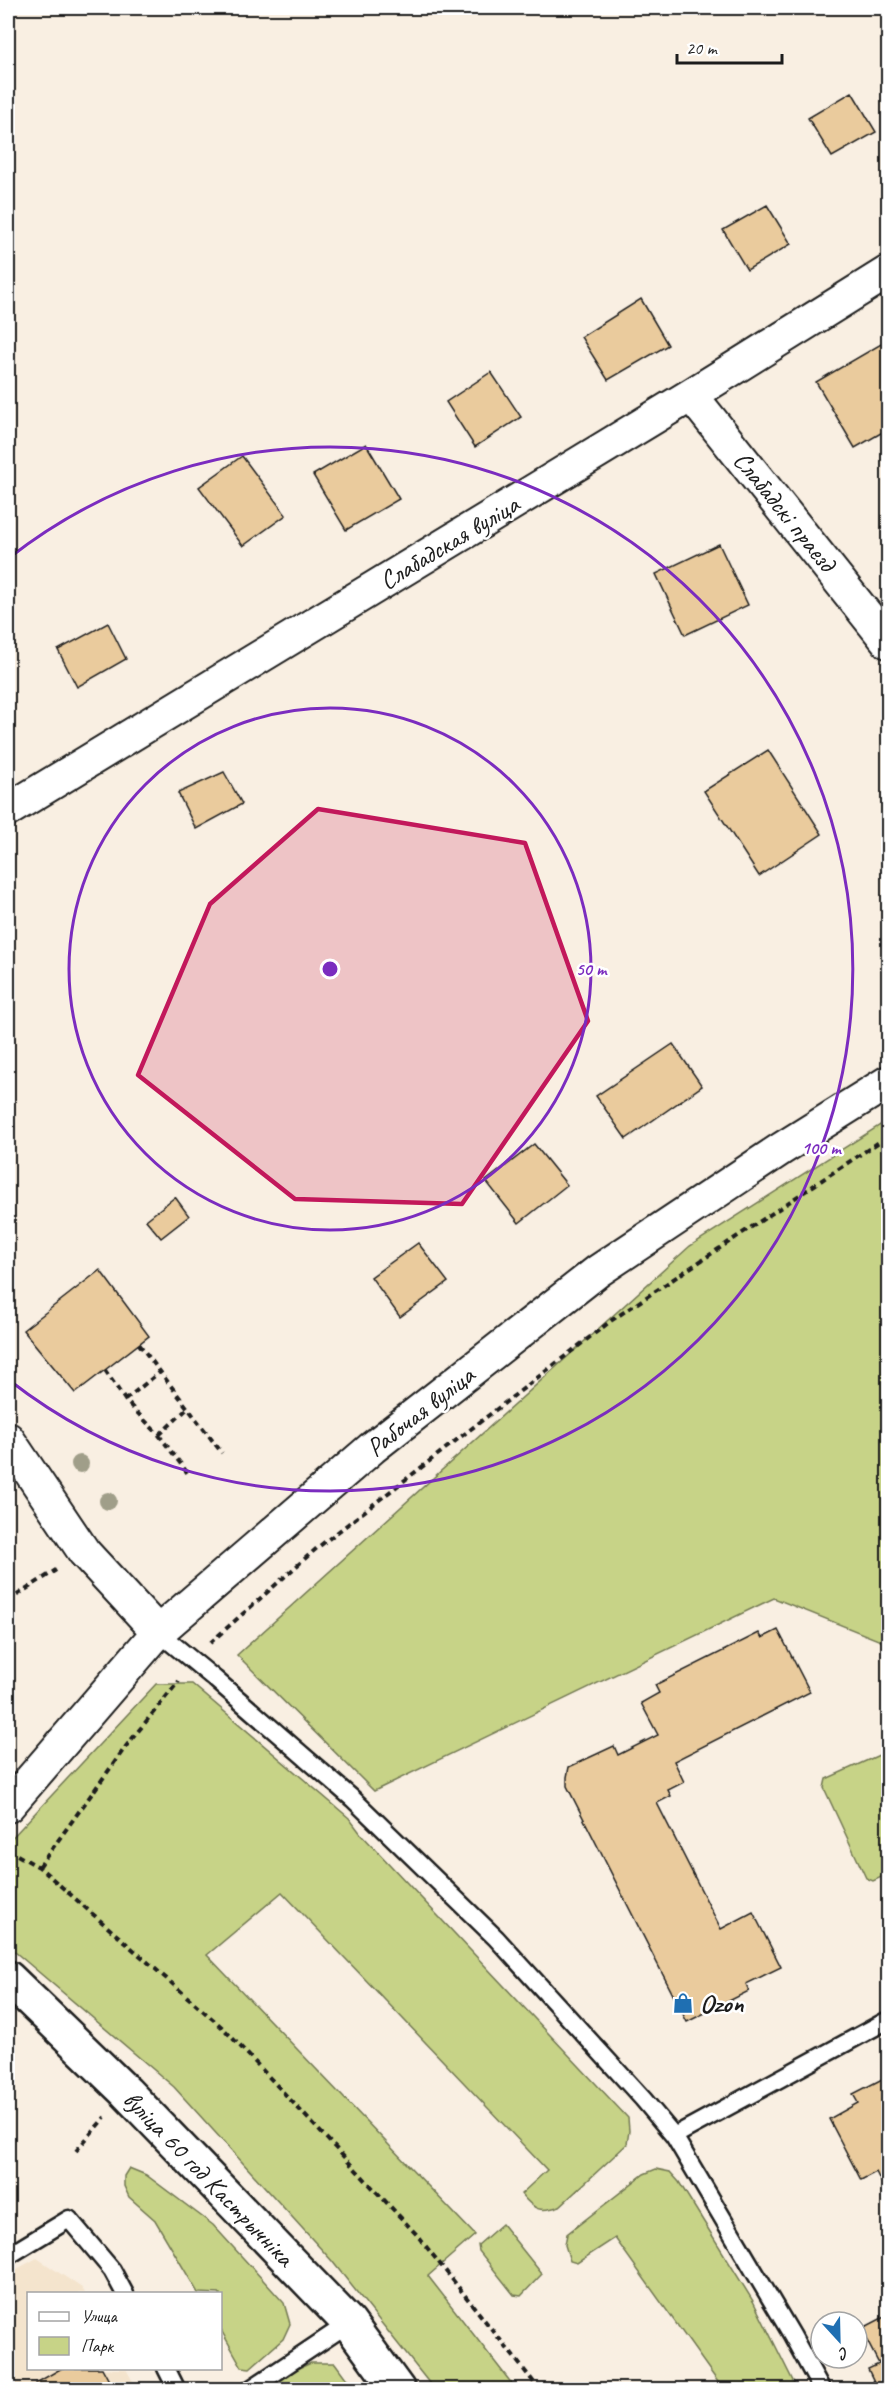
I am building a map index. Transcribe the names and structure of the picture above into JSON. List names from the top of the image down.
{
  "streets": {
    "street": [
      "Слабадскі праезд",
      "Слабадская вуліца",
      "Рабочая вуліца",
      "вуліца 60 год Кастрычніка"
    ]
  },
  "crossings": [
    ["Слабадскі праезд", "Слабадская вуліца"]
  ],
  "places": {
    "shop": ["Ozon"]
  },
  "legend": ["Улица", "Парк"],
  "scale_bar": "20 m",
  "north": "bottom",
  "rings": ["50 m", "100 m"]
}
